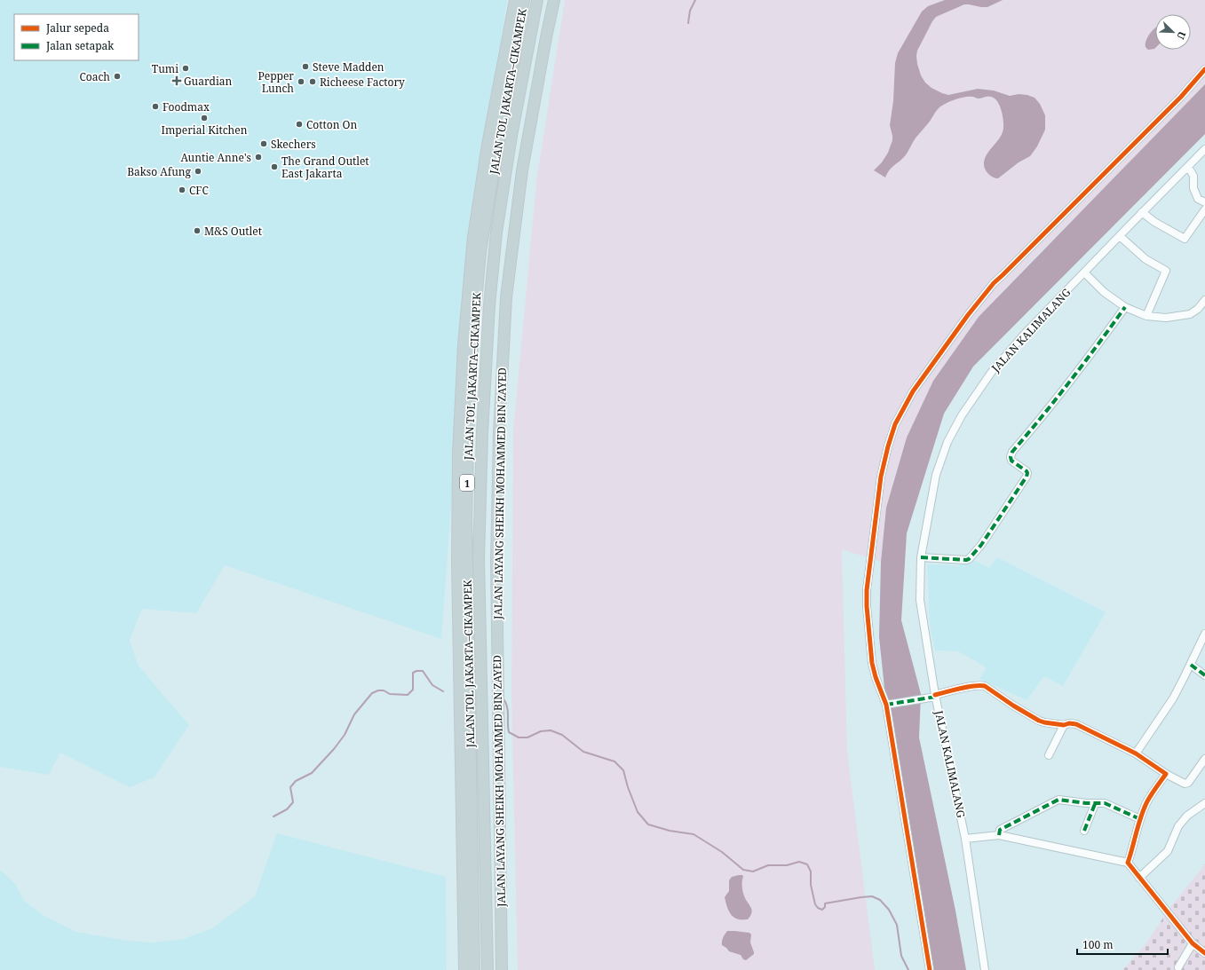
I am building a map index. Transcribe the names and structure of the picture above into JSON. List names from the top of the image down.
{
  "streets": {
    "highway": ["JALAN TOL JAKARTA–CIKAMPEK", "1", "JALAN LAYANG SHEIKH MOHAMMED BIN ZAYED"],
    "street": ["JALAN KALIMALANG"]
  },
  "places": {
    "other": [
      "Steve Madden",
      "Tumi",
      "Coach",
      "Pepper Lunch",
      "Richeese Factory",
      "Foodmax",
      "Imperial Kitchen",
      "Cotton On",
      "Skechers",
      "Auntie Anne's",
      "The Grand Outlet East Jakarta",
      "Bakso Afung",
      "CFC",
      "M&S Outlet"
    ],
    "health": ["Guardian"]
  },
  "legend": ["Jalur sepeda", "Jalan setapak"],
  "scale_bar": "100 m",
  "north": "bottom right"
}
